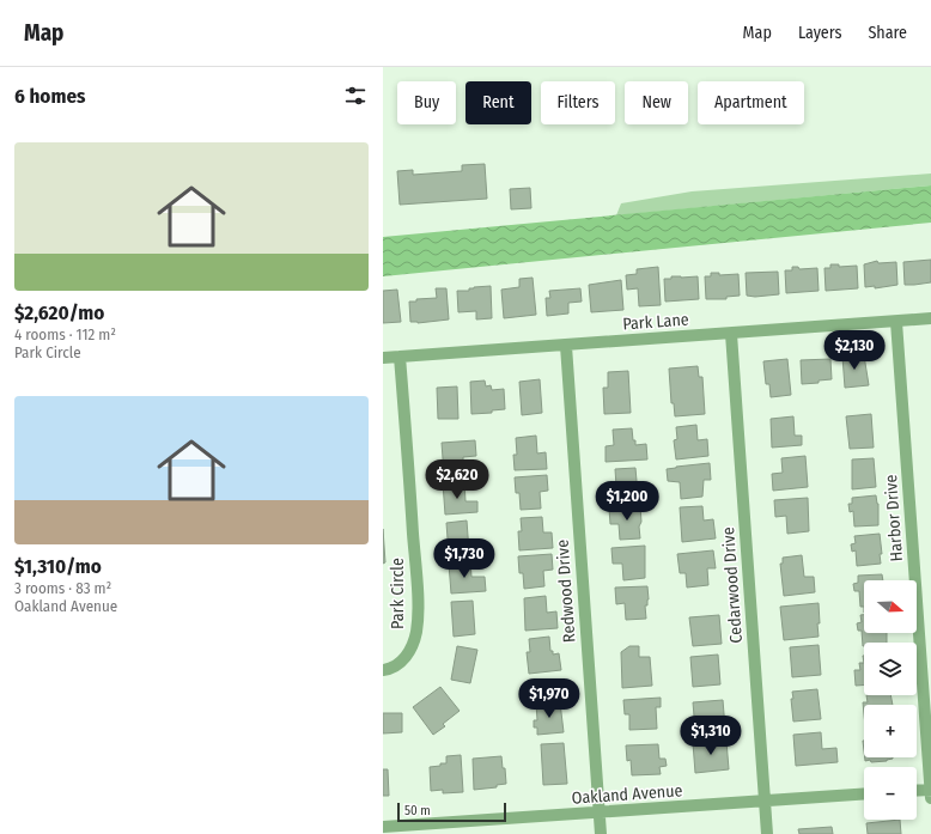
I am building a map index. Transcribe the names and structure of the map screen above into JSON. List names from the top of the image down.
{
  "streets": {
    "street": [
      "Park Lane",
      "Harbor Drive",
      "Cedarwood Drive",
      "Redwood Drive",
      "Park Circle",
      "Oakland Avenue"
    ]
  },
  "crossings": [
    ["Park Lane", "Harbor Drive"],
    ["Park Lane", "Cedarwood Drive"],
    ["Park Lane", "Redwood Drive"],
    ["Park Lane", "Park Circle"],
    ["Cedarwood Drive", "Oakland Avenue"],
    ["Redwood Drive", "Oakland Avenue"]
  ],
  "scale_bar": "50 m",
  "north": "right",
  "page": {
    "header": "Map",
    "nav": ["Map", "Layers", "Share"],
    "heading": "6 homes",
    "chip": [
      "Buy",
      "Rent",
      "Filters",
      "New",
      "Apartment"
    ],
    "list": [
      {
        "name": "$2,620/mo",
        "note": "4 rooms · 112 m² · Park Circle"
      },
      {
        "name": "$1,310/mo",
        "note": "3 rooms · 83 m² · Oakland Avenue"
      }
    ],
    "price": [
      "$2,130",
      "$2,620",
      "$1,200",
      "$1,730",
      "$1,970",
      "$1,310"
    ],
    "map_buttons": ["+", "−"],
    "scale": "50 m"
  }
}
